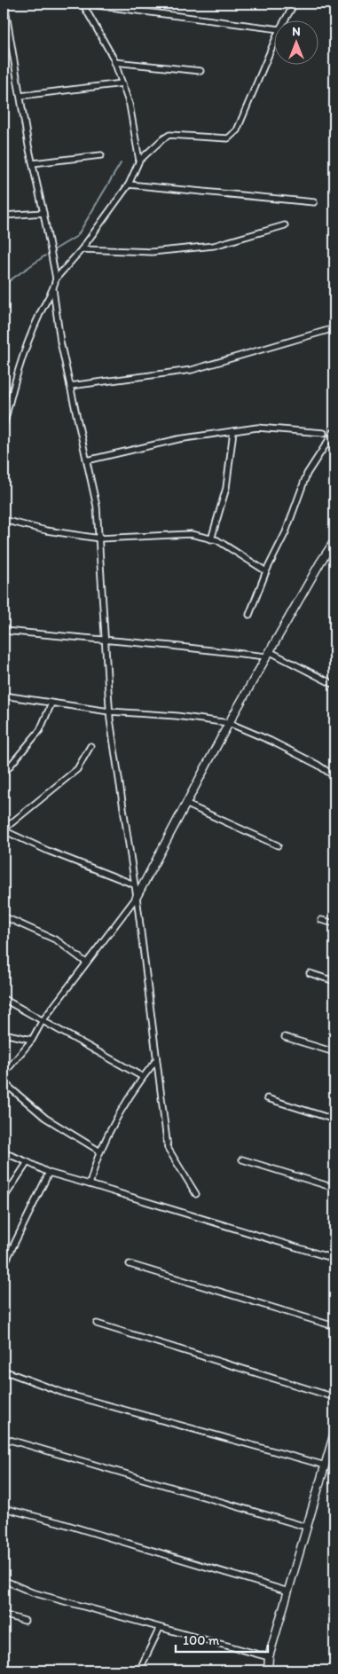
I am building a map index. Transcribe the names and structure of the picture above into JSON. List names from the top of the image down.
{
  "scale_bar": "100 m",
  "north": "top"
}
